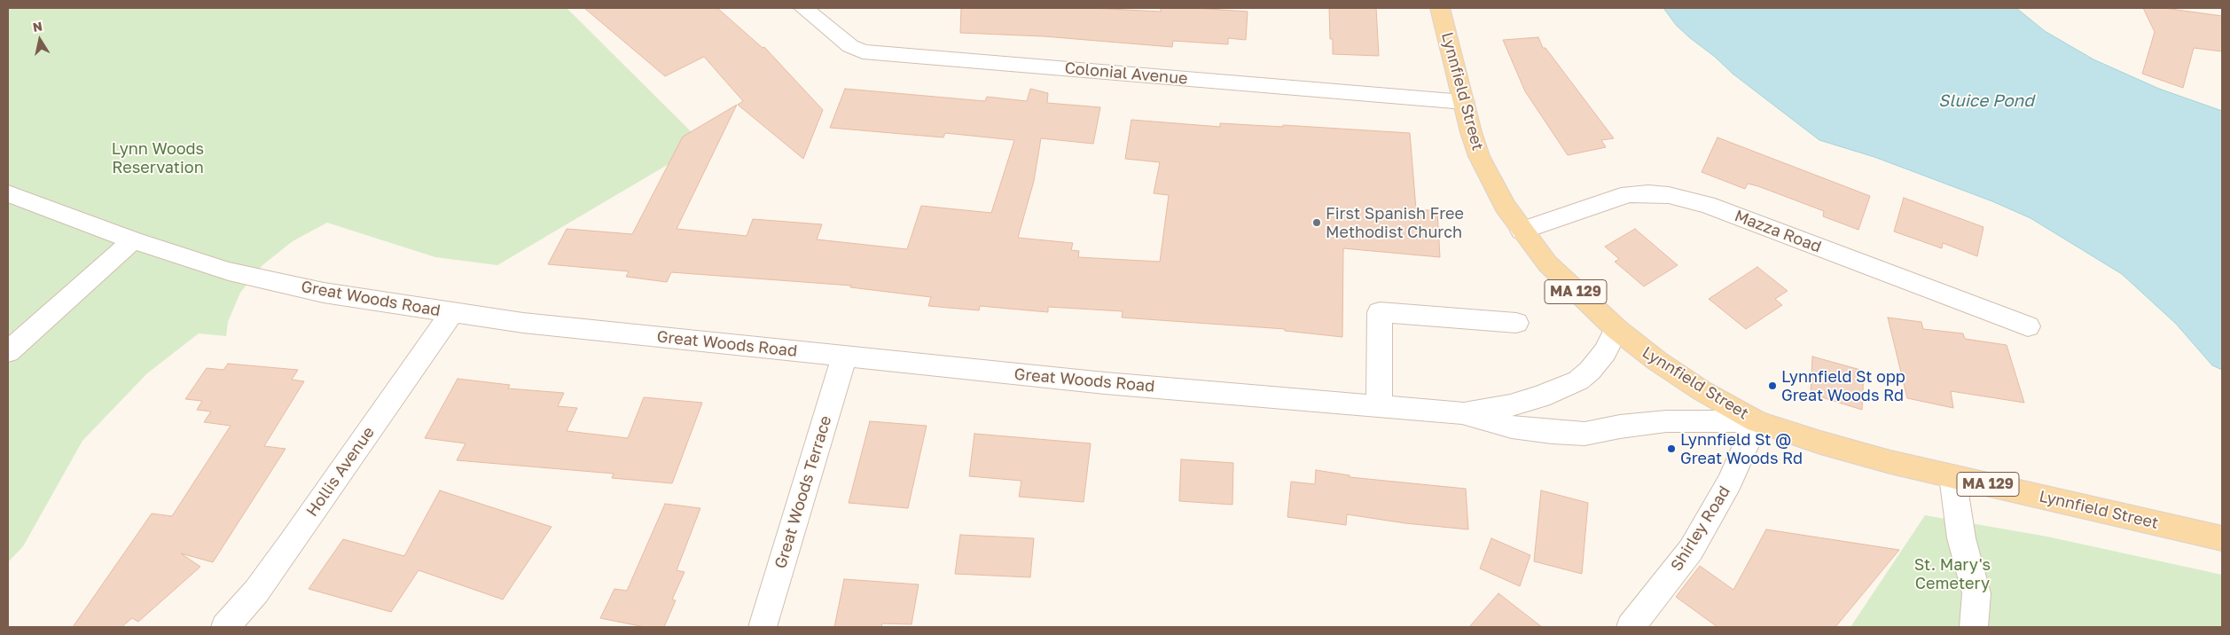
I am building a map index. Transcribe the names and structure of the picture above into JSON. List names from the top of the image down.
{
  "streets": {
    "main road": ["Lynnfield Street", "MA 129"],
    "street": [
      "Colonial Avenue",
      "Mazza Road",
      "Great Woods Road",
      "Hollis Avenue",
      "Great Woods Terrace",
      "Shirley Road"
    ]
  },
  "crossings": [
    ["Colonial Avenue", "Lynnfield Street"],
    ["Lynnfield Street", "Mazza Road"],
    ["Lynnfield Street", "Great Woods Road"],
    ["Lynnfield Street", "Shirley Road"],
    ["Great Woods Road", "Hollis Avenue"],
    ["Great Woods Road", "Great Woods Terrace"],
    ["Great Woods Road", "Shirley Road"]
  ],
  "water": ["Sluice Pond"],
  "parks": ["Lynn Woods Reservation", "St. Mary's Cemetery"],
  "places": ["First Spanish Free Methodist Church", "Lynnfield St opp Great Woods Rd", "Lynnfield St @ Great Woods Rd"],
  "north": "top"
}
